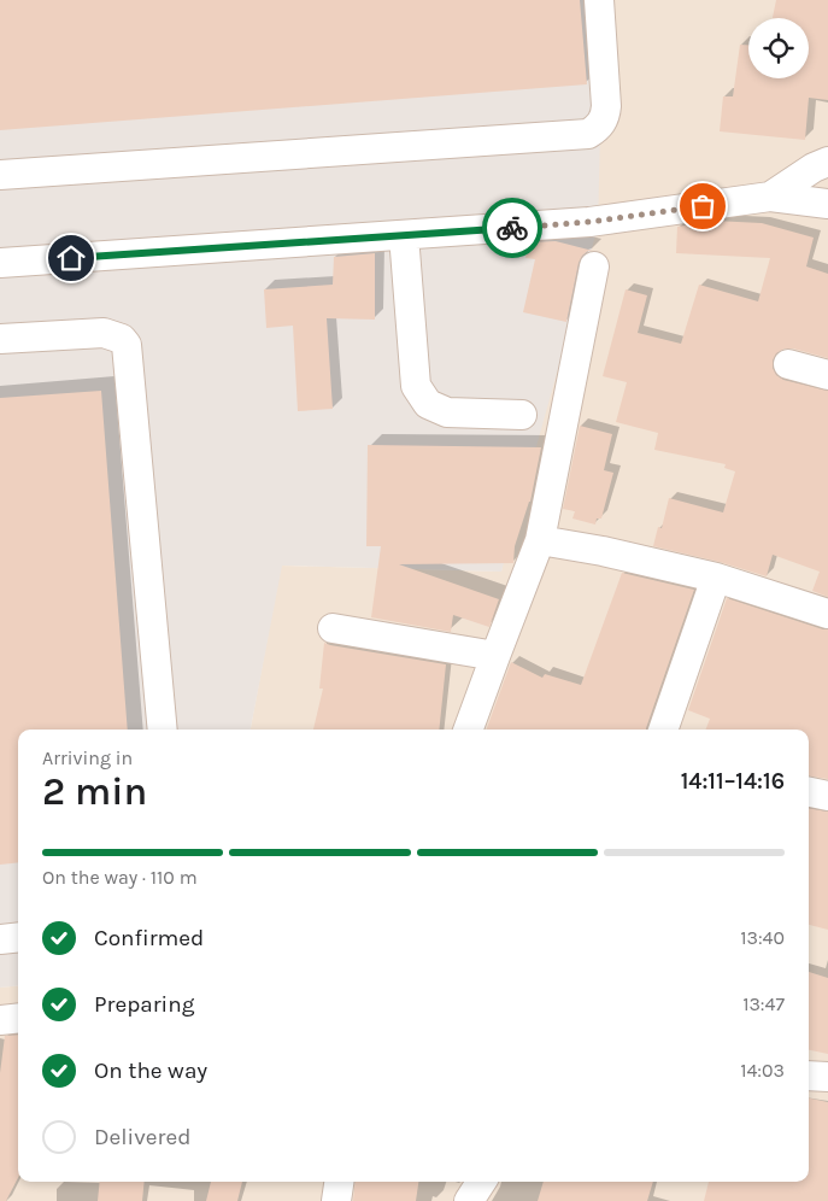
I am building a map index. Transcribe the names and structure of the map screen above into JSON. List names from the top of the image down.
{
  "page": {
    "heading": ["2 min", "Arriving in", "14:11–14:16"],
    "bar": "On the way · 110 m",
    "list": [
      ["Confirmed", "13:40"],
      ["Preparing", "13:47"],
      ["On the way", "14:03"],
      "Delivered"
    ]
  }
}
